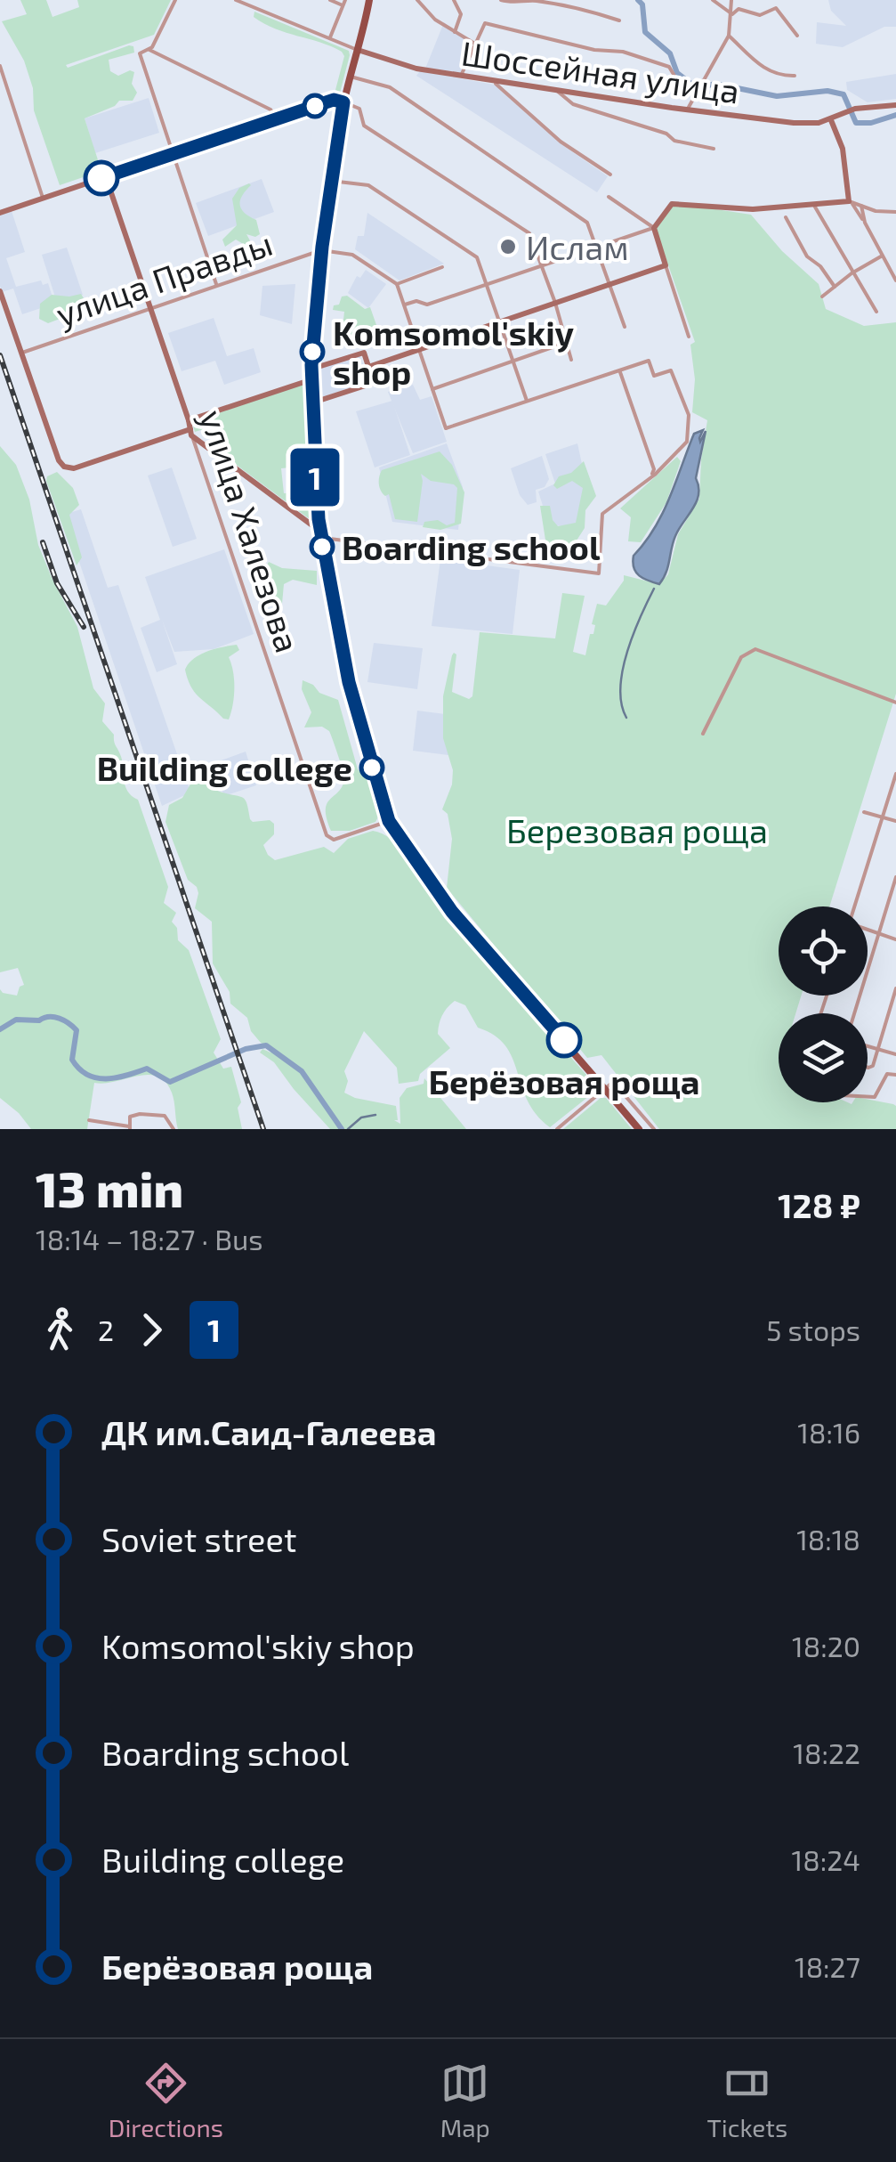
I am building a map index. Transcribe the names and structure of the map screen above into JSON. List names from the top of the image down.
{
  "streets": {
    "street": ["Шоссейная улица", "улица Правды", "улица Халезова"]
  },
  "crossings": [
    ["улица Правды", "улица Халезова"]
  ],
  "parks": ["Березовая роща"],
  "places": [
    "Ислам",
    "Komsomol'skiy shop",
    "Boarding school",
    "Building college",
    "Берёзовая роща"
  ],
  "lines": ["bus line 1"],
  "page": {
    "on_map": "1",
    "heading": ["13 min", "18:14 – 18:27 · Bus", "128 ₽"],
    "legs": ["2", "1", "5 stops"],
    "list": [
      {
        "name": "ДК им.Саид-Галеева",
        "value": "18:16"
      },
      {
        "name": "Soviet street",
        "value": "18:18"
      },
      {
        "name": "Komsomol'skiy shop",
        "value": "18:20"
      },
      {
        "name": "Boarding school",
        "value": "18:22"
      },
      {
        "name": "Building college",
        "value": "18:24"
      },
      {
        "name": "Берёзовая роща",
        "value": "18:27"
      }
    ],
    "tabs": ["Directions", "Map", "Tickets"]
  }
}
